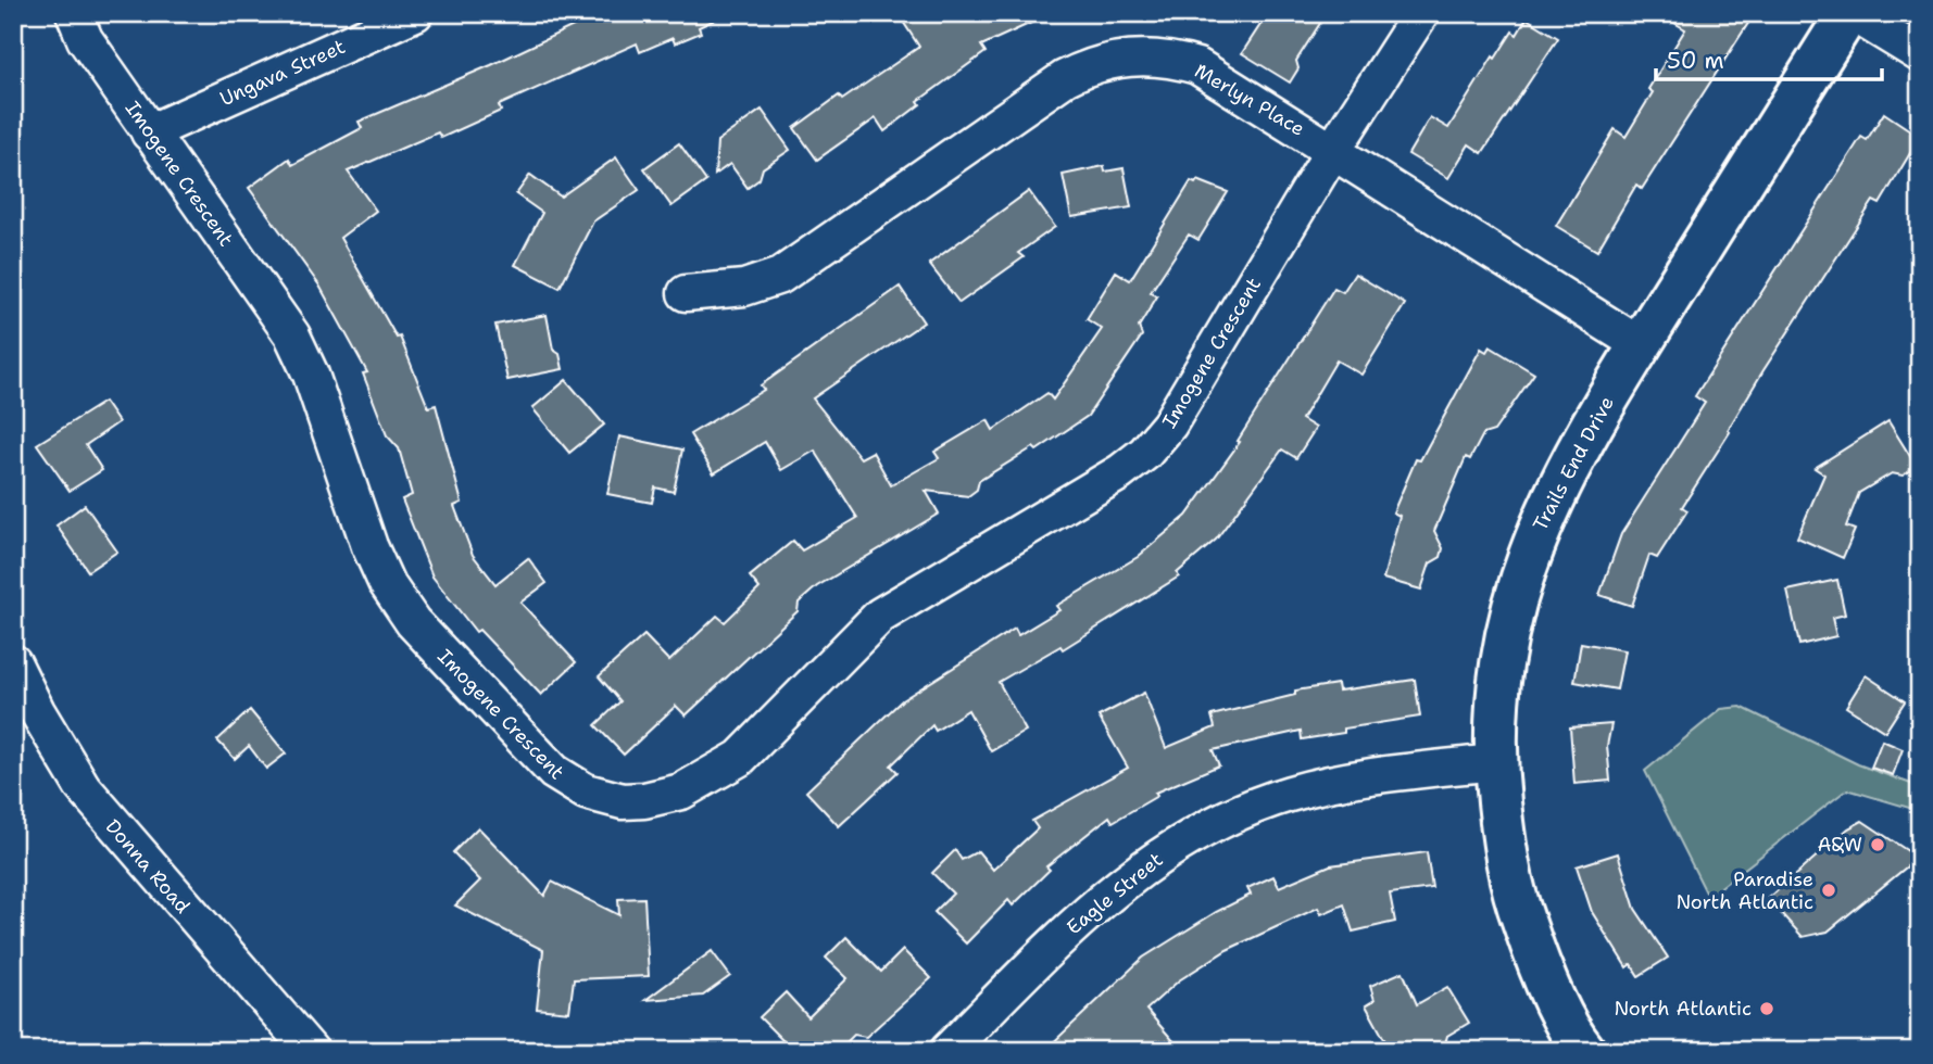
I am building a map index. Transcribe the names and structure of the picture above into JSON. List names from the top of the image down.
{
  "streets": {
    "street": [
      "Ungava Street",
      "Merlyn Place",
      "Imogene Crescent",
      "Trails End Drive",
      "Donna Road",
      "Eagle Street"
    ]
  },
  "crossings": [
    ["Ungava Street", "Imogene Crescent"],
    ["Merlyn Place", "Imogene Crescent"],
    ["Merlyn Place", "Trails End Drive"],
    ["Trails End Drive", "Eagle Street"]
  ],
  "places": ["A&W", "Paradise North Atlantic", "North Atlantic"],
  "scale_bar": "50 m"
}
